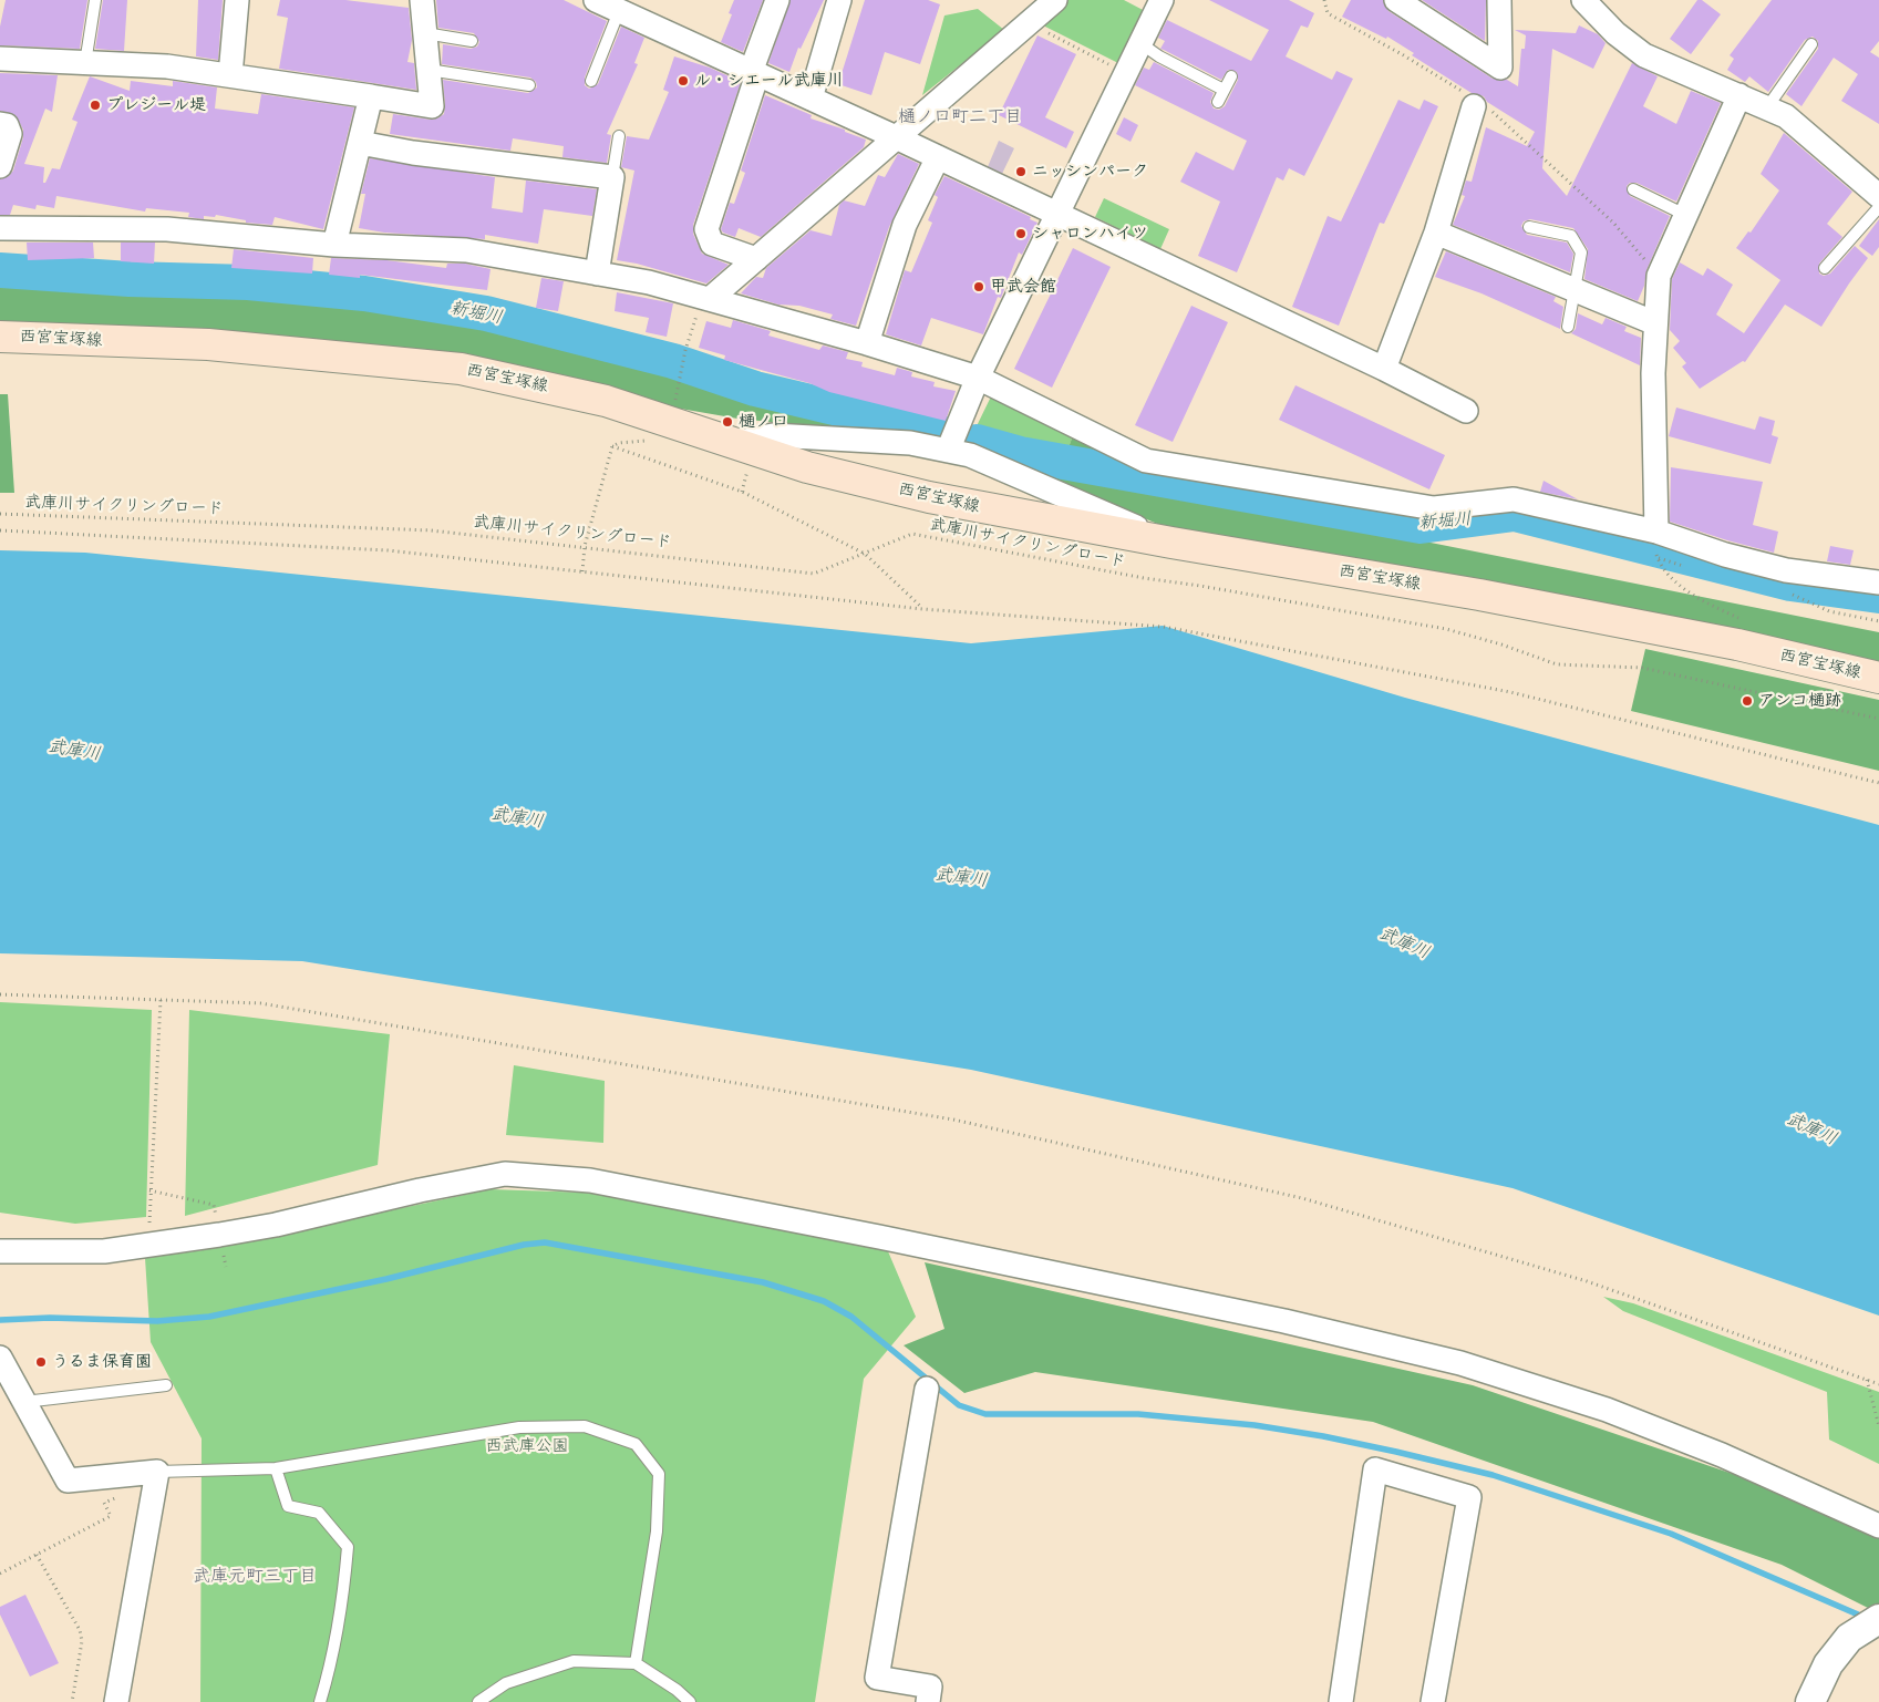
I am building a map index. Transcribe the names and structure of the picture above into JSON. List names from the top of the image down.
{
  "streets": {
    "main road": ["西宮宝塚線"],
    "path": ["武庫川サイクリングロード"]
  },
  "districts": ["樋ノ口町二丁目", "武庫元町三丁目"],
  "water": ["新堀川", "武庫川"],
  "parks": ["西武庫公園"],
  "places": [
    "ル・シエール武庫川",
    "プレジール堤",
    "ニッシンパーク",
    "シャロンハイツ",
    "甲武会館",
    "樋ノ口",
    "アンコ樋跡",
    "うるま保育園"
  ]
}
